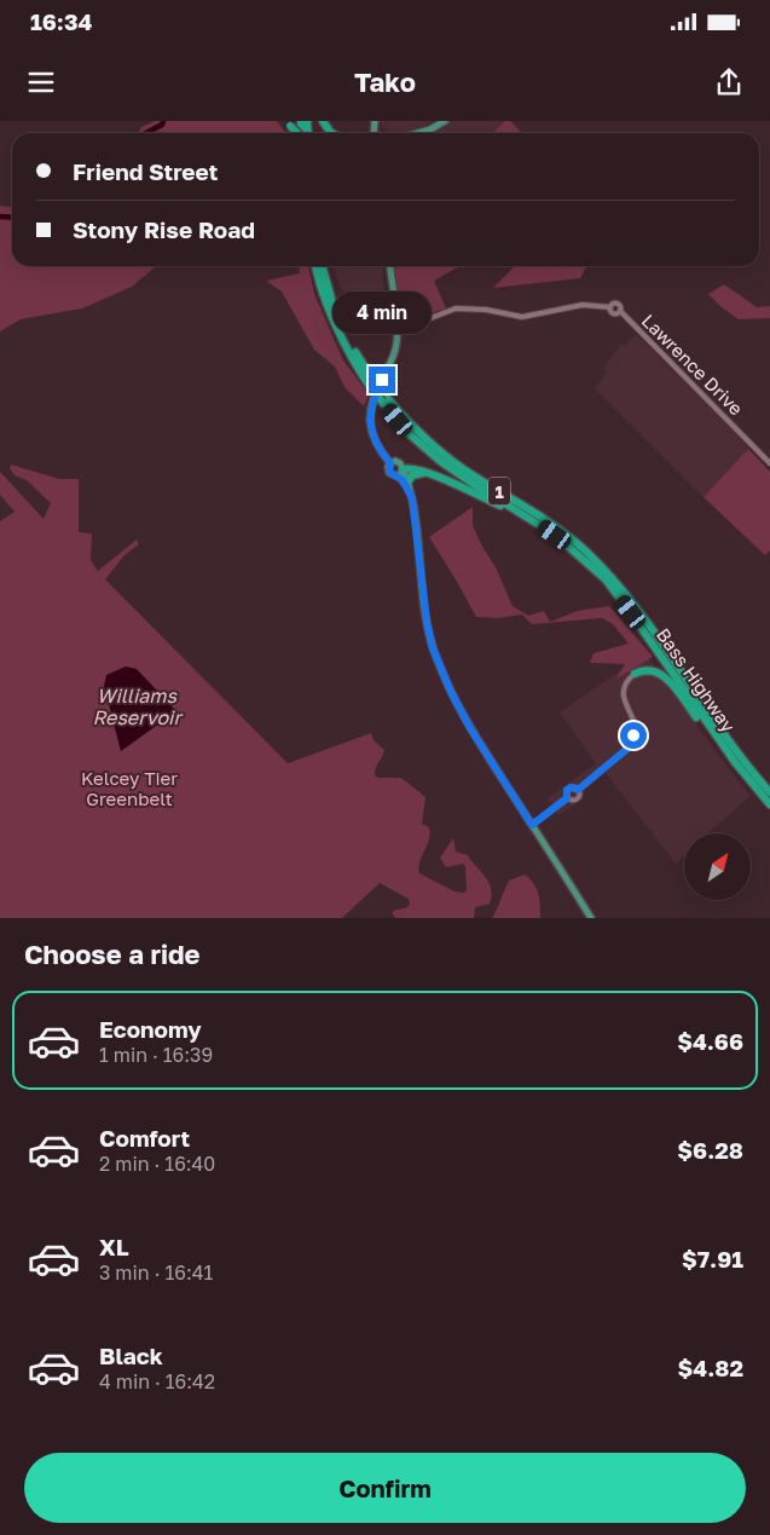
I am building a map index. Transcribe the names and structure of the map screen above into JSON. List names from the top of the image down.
{
  "streets": {
    "highway": ["1", "Bass Highway"],
    "street": ["Lawrence Drive"]
  },
  "water": ["Williams Reservoir"],
  "parks": ["Kelcey Tier Greenbelt"],
  "north": "top right",
  "page": {
    "status": "16:34",
    "header": "Tako",
    "banner": ["Friend Street", "Stony Rise Road"],
    "bubble": "4 min",
    "heading": "Choose a ride",
    "list": [
      {
        "name": "Economy",
        "note": "1 min · 16:39",
        "value": "$4.66"
      },
      {
        "name": "Comfort",
        "note": "2 min · 16:40",
        "value": "$6.28"
      },
      {
        "name": "XL",
        "note": "3 min · 16:41",
        "value": "$7.91"
      },
      {
        "name": "Black",
        "note": "4 min · 16:42",
        "value": "$4.82"
      }
    ],
    "buttons": "Confirm"
  }
}
